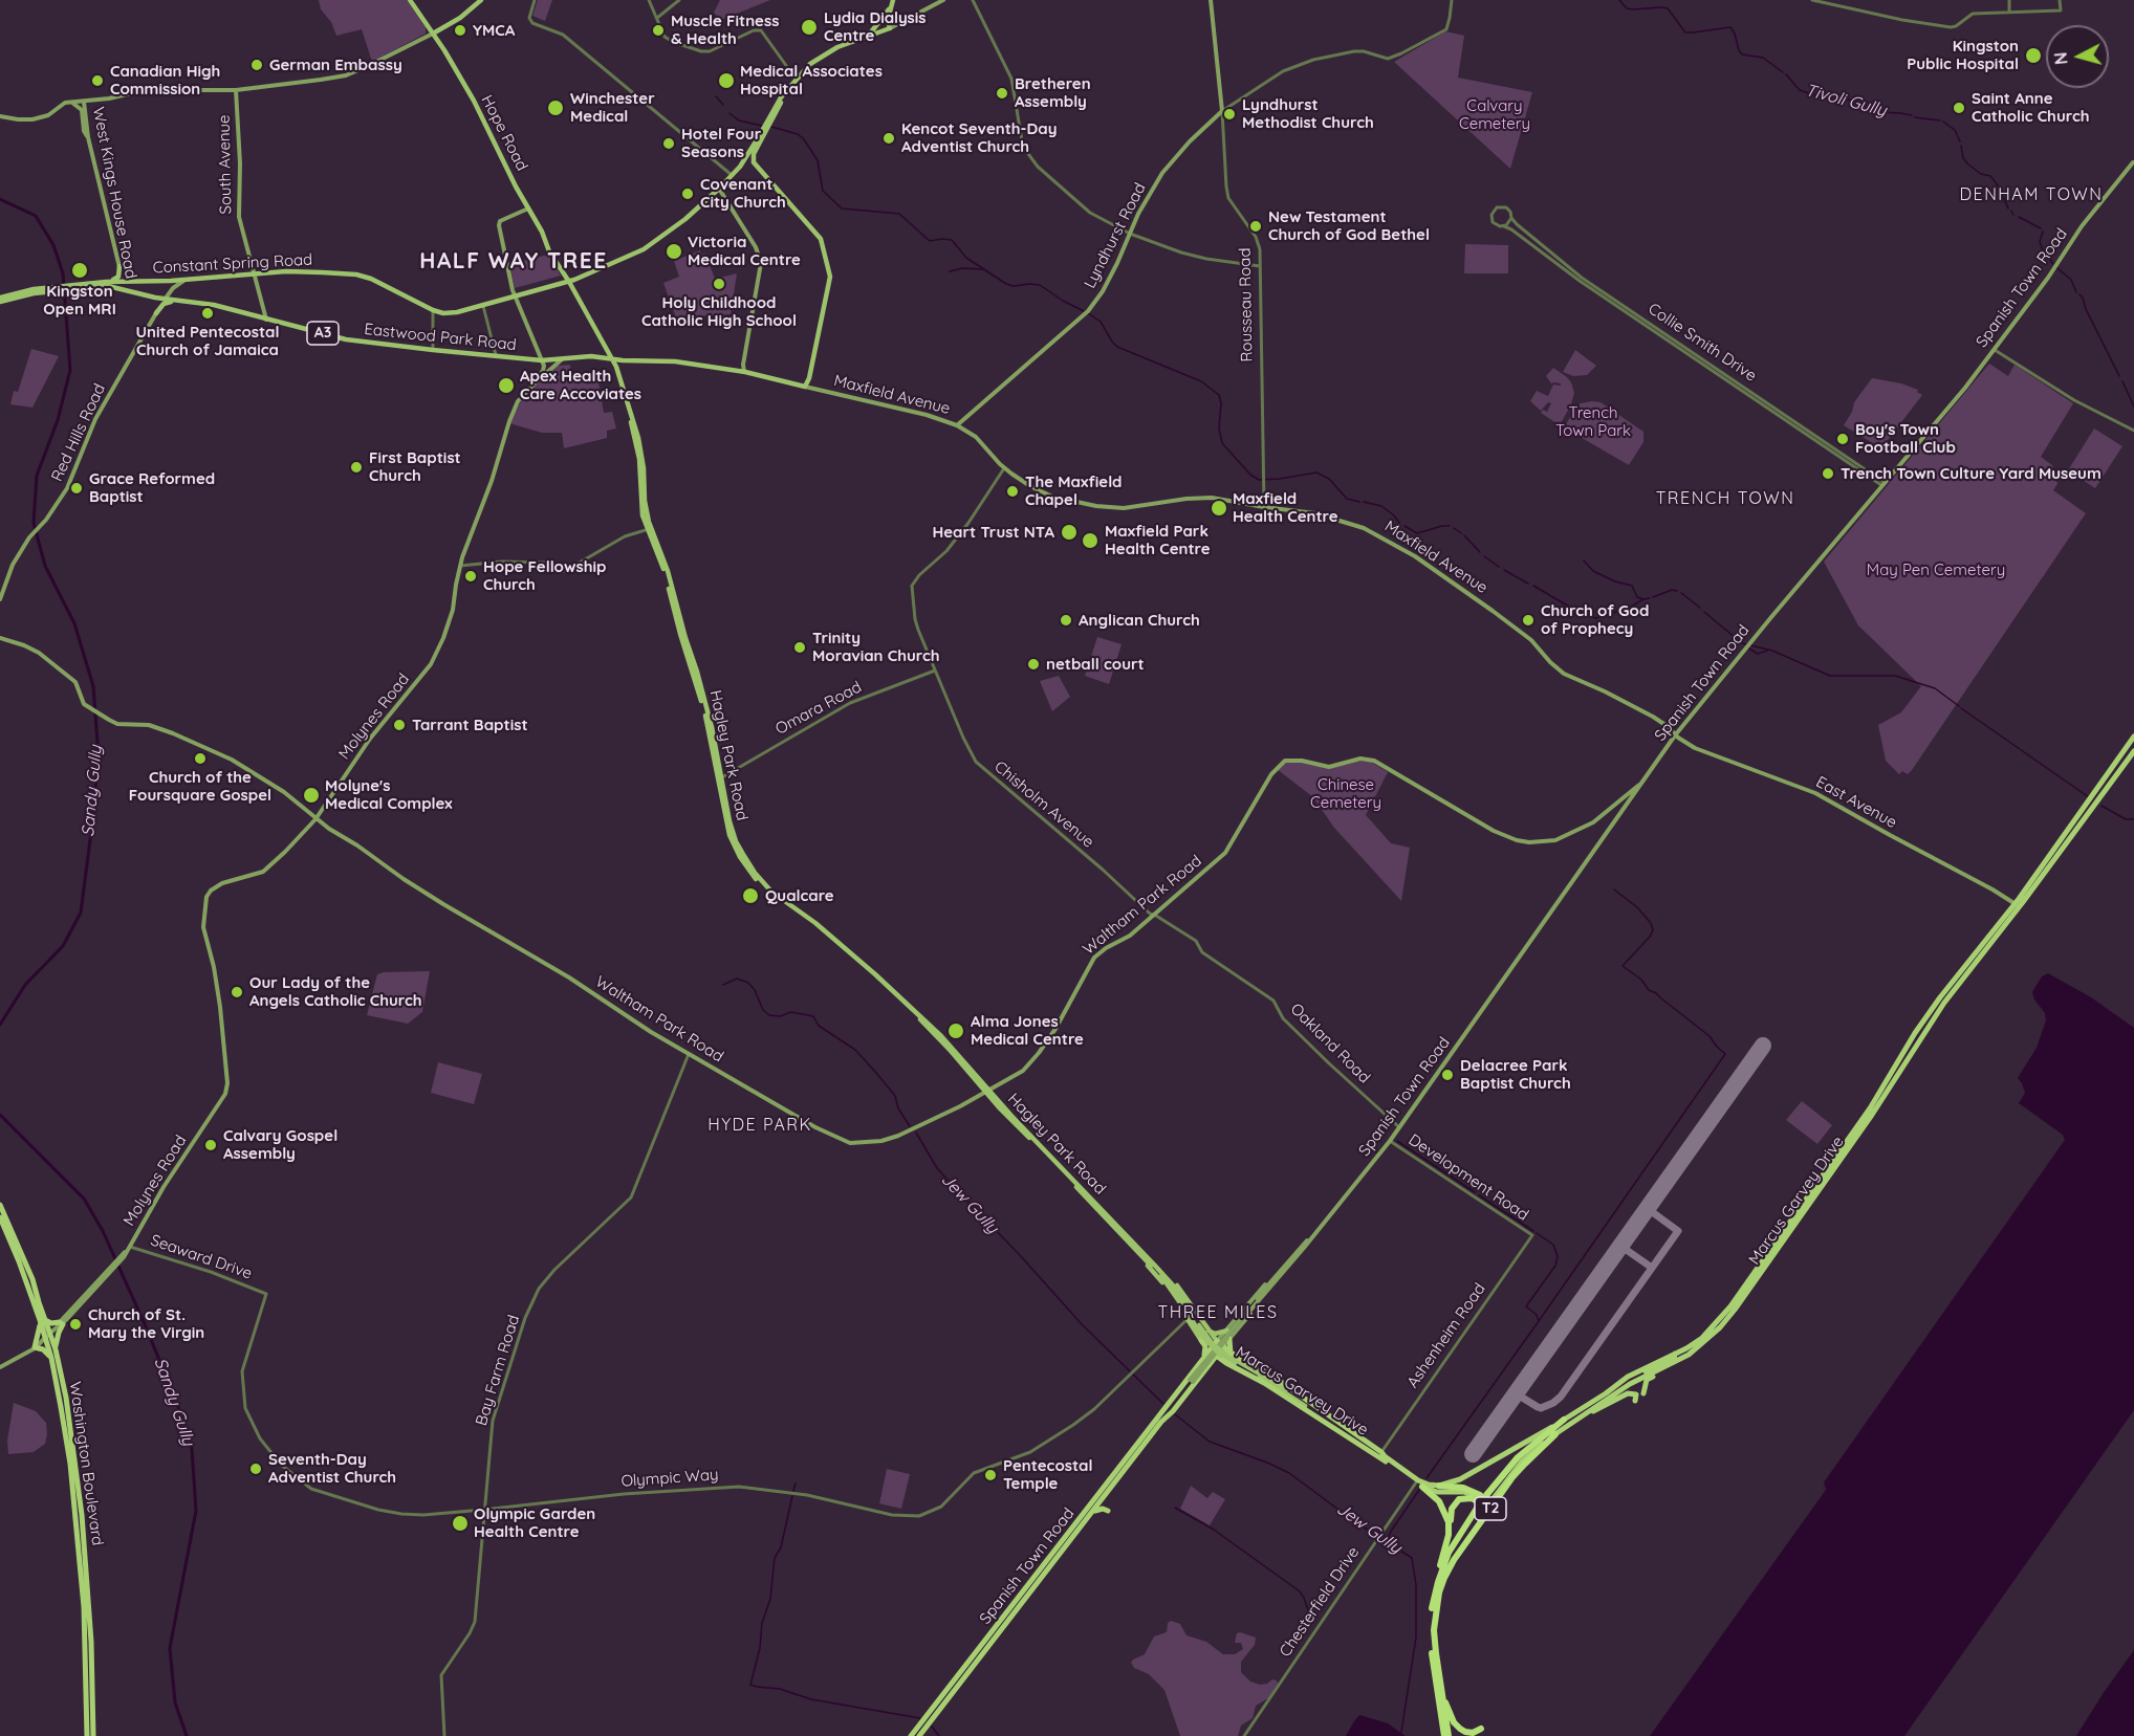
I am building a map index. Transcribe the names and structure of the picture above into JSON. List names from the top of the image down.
{
  "streets": {
    "highway": [
      "Spanish Town Road",
      "Marcus Garvey Drive",
      "Washington Boulevard",
      "T2"
    ],
    "main road": [
      "Hope Road",
      "South Avenue",
      "West Kings House Road",
      "Lyndhurst Road",
      "Constant Spring Road",
      "A3",
      "Eastwood Park Road",
      "Maxfield Avenue",
      "Red Hills Road",
      "Molynes Road",
      "Hagley Park Road",
      "East Avenue",
      "Waltham Park Road"
    ],
    "street": [
      "Rousseau Road",
      "Collie Smith Drive",
      "Omara Road",
      "Chisholm Avenue",
      "Oakland Road",
      "Development Road",
      "Seaward Drive",
      "Ashenheim Road",
      "Bay Farm Road",
      "Olympic Way",
      "Chesterfield Drive"
    ]
  },
  "crossings": [
    ["Hope Road", "Constant Spring Road"],
    ["Hope Road", "Hagley Park Road"],
    ["South Avenue", "Constant Spring Road"],
    ["South Avenue", "Eastwood Park Road"],
    ["West Kings House Road", "Constant Spring Road"],
    ["West Kings House Road", "Eastwood Park Road"],
    ["Lyndhurst Road", "Rousseau Road"],
    ["Lyndhurst Road", "Maxfield Avenue"],
    ["Constant Spring Road", "Eastwood Park Road"],
    ["Constant Spring Road", "Red Hills Road"],
    ["Constant Spring Road", "Hagley Park Road"],
    ["Spanish Town Road", "Collie Smith Drive"],
    ["Spanish Town Road", "Maxfield Avenue"],
    ["Spanish Town Road", "Hagley Park Road"],
    ["Spanish Town Road", "East Avenue"],
    ["Spanish Town Road", "Waltham Park Road"],
    ["Spanish Town Road", "Oakland Road"],
    ["Spanish Town Road", "Development Road"],
    ["Spanish Town Road", "Marcus Garvey Drive"],
    ["Rousseau Road", "Maxfield Avenue"],
    ["Eastwood Park Road", "Maxfield Avenue"],
    ["Eastwood Park Road", "Red Hills Road"],
    ["Eastwood Park Road", "Molynes Road"],
    ["Eastwood Park Road", "Hagley Park Road"],
    ["Maxfield Avenue", "Hagley Park Road"],
    ["Maxfield Avenue", "East Avenue"],
    ["Maxfield Avenue", "Chisholm Avenue"],
    ["Omara Road", "Hagley Park Road"],
    ["Omara Road", "Chisholm Avenue"],
    ["Molynes Road", "Waltham Park Road"],
    ["Molynes Road", "Seaward Drive"],
    ["Molynes Road", "Washington Boulevard"],
    ["Hagley Park Road", "Waltham Park Road"],
    ["Hagley Park Road", "Marcus Garvey Drive"],
    ["Hagley Park Road", "Olympic Way"],
    ["East Avenue", "Marcus Garvey Drive"],
    ["Chisholm Avenue", "Waltham Park Road"],
    ["Chisholm Avenue", "Oakland Road"],
    ["Waltham Park Road", "Oakland Road"],
    ["Waltham Park Road", "Bay Farm Road"],
    ["Development Road", "Ashenheim Road"],
    ["Marcus Garvey Drive", "Ashenheim Road"],
    ["Marcus Garvey Drive", "T2"],
    ["Marcus Garvey Drive", "Chesterfield Drive"],
    ["Seaward Drive", "Olympic Way"],
    ["Bay Farm Road", "Olympic Way"]
  ],
  "districts": [
    "DENHAM TOWN",
    "HALF WAY TREE",
    "TRENCH TOWN",
    "HYDE PARK",
    "THREE MILES"
  ],
  "water": ["Tivoli Gully", "Sandy Gully", "Jew Gully"],
  "parks": [
    "Calvary Cemetery",
    "Trench Town Park",
    "May Pen Cemetery",
    "Chinese Cemetery"
  ],
  "places": [
    "Lydia Dialysis Centre",
    "YMCA",
    "Muscle Fitness & Health",
    "Kingston Public Hospital",
    "German Embassy",
    "Canadian High Commission",
    "Medical Associates Hospital",
    "Bretheren Assembly",
    "Winchester Medical",
    "Saint Anne Catholic Church",
    "Lyndhurst Methodist Church",
    "Kencot Seventh-Day Adventist Church",
    "Hotel Four Seasons",
    "Covenant City Church",
    "New Testament Church of God Bethel",
    "Victoria Medical Centre",
    "Kingston Open MRI",
    "Holy Childhood Catholic High School",
    "United Pentecostal Church of Jamaica",
    "Apex Health Care Accoviates",
    "Boy's Town Football Club",
    "First Baptist Church",
    "Trench Town Culture Yard Museum",
    "Grace Reformed Baptist",
    "The Maxfield Chapel",
    "Maxfield Health Centre",
    "Heart Trust NTA",
    "Maxfield Park Health Centre",
    "Hope Fellowship Church",
    "Anglican Church",
    "Church of God of Prophecy",
    "Trinity Moravian Church",
    "netball court",
    "Tarrant Baptist",
    "Church of the Foursquare Gospel",
    "Molyne's Medical Complex",
    "Qualcare",
    "Our Lady of the Angels Catholic Church",
    "Alma Jones Medical Centre",
    "Delacree Park Baptist Church",
    "Calvary Gospel Assembly",
    "Church of St. Mary the Virgin",
    "Seventh-Day Adventist Church",
    "Pentecostal Temple",
    "Olympic Garden Health Centre"
  ],
  "north": "left"
}
